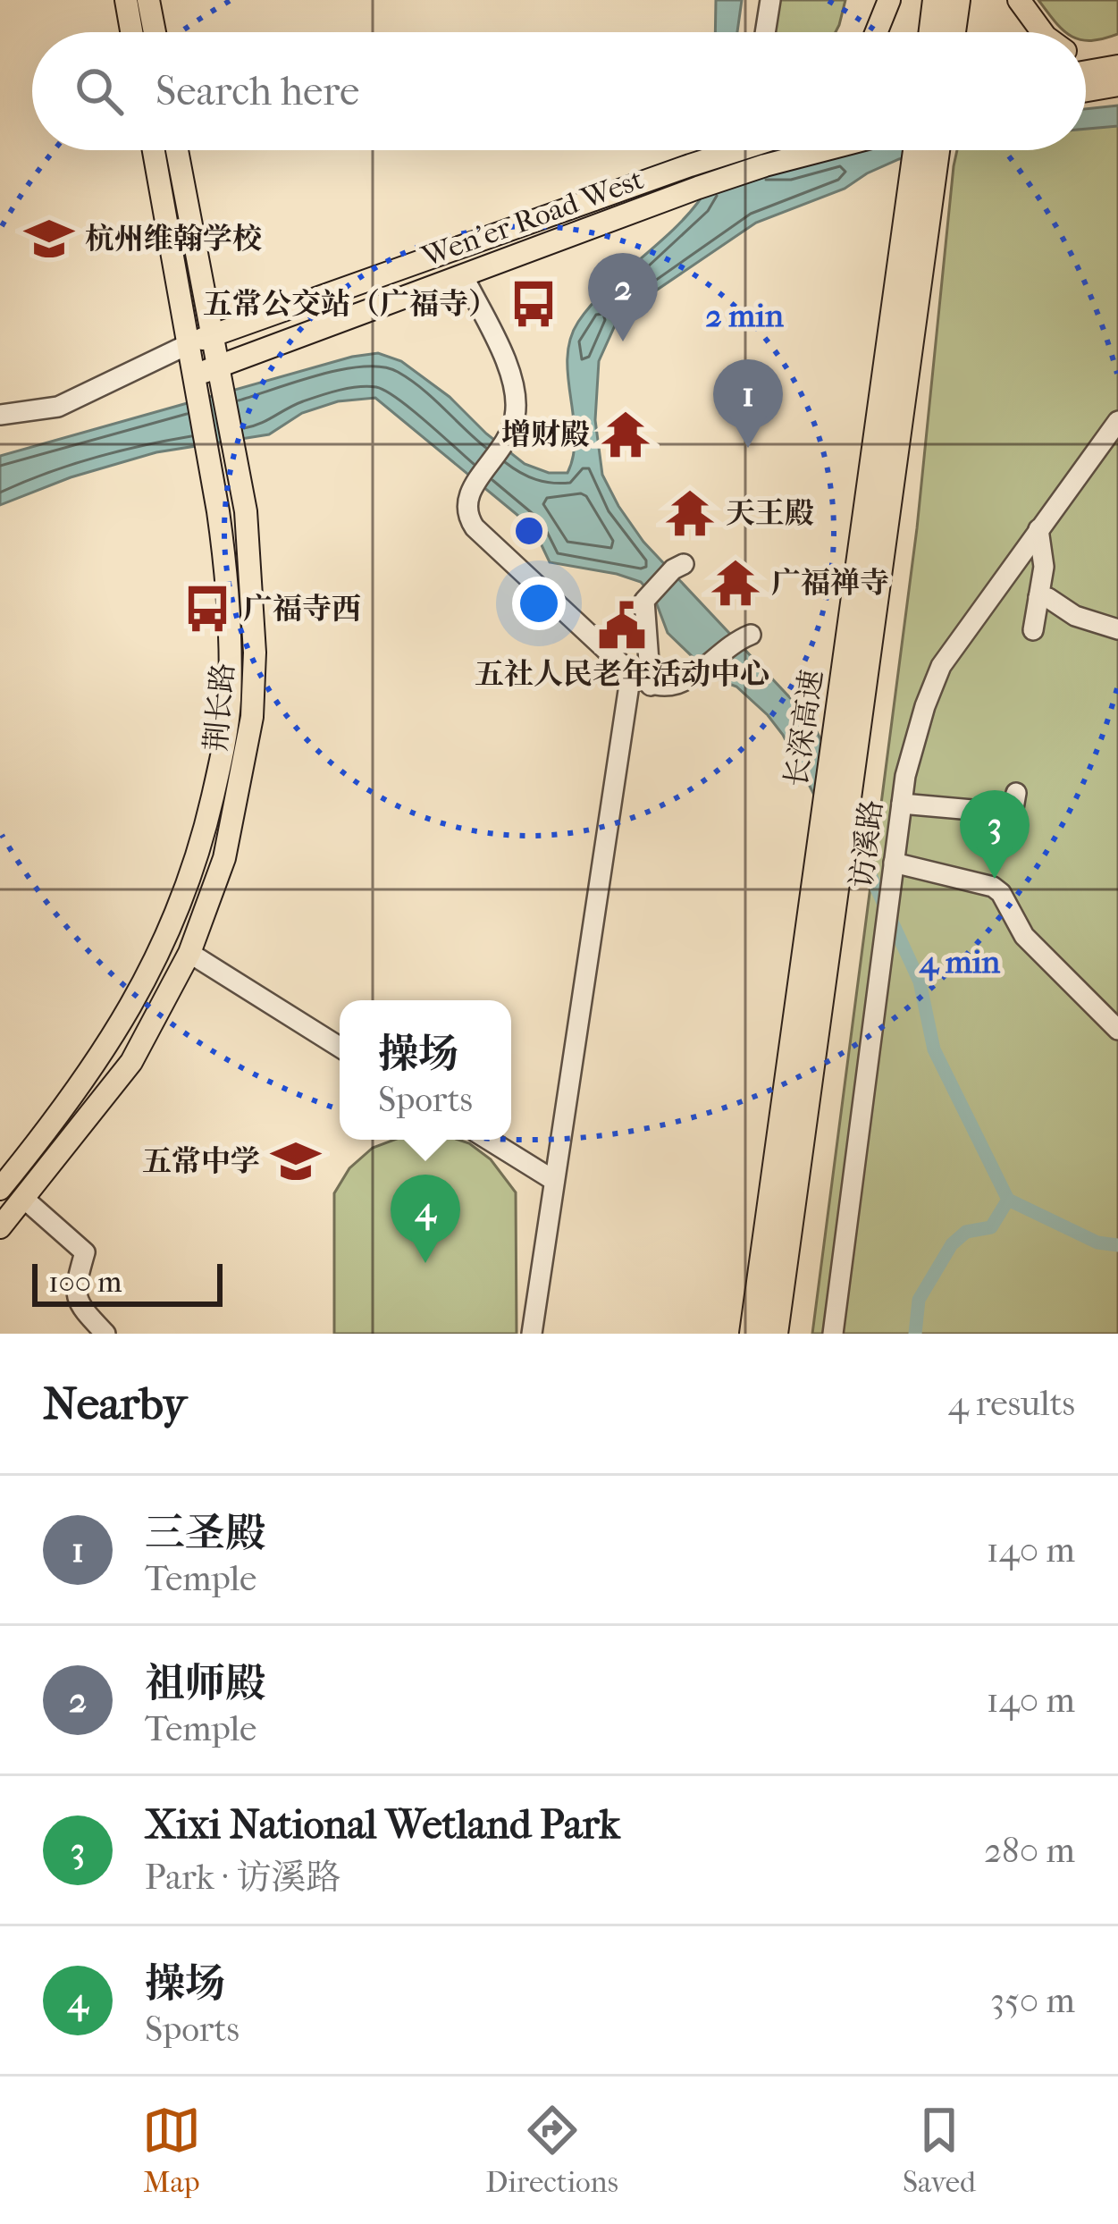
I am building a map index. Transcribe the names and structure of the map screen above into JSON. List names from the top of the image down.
{
  "streets": {
    "highway": ["长深高速"],
    "main road": ["Wen'er Road West", "荆长路"],
    "street": ["访溪路"]
  },
  "crossings": [
    ["Wen'er Road West", "荆长路"]
  ],
  "places": {
    "school or university": ["杭州维翰学校", "五常中学"],
    "bus stop": ["五常公交站（广福寺）", "广福寺西"],
    "temple": ["增财殿", "天王殿", "广福禅寺"],
    "public building": ["五社人民老年活动中心"]
  },
  "scale_bar": "100 m",
  "page": {
    "search": "Search here",
    "pins": [
      "2",
      "1",
      "3",
      "4"
    ],
    "popup": ["操场", "Sports"],
    "scale": "100 m",
    "heading": ["Nearby", "4 results"],
    "list": [
      {
        "mark": "1",
        "name": "三圣殿",
        "note": "Temple",
        "value": "140 m"
      },
      {
        "mark": "2",
        "name": "祖师殿",
        "note": "Temple",
        "value": "140 m"
      },
      {
        "mark": "3",
        "name": "Xixi National Wetland Park",
        "note": "Park · 访溪路",
        "value": "280 m"
      },
      {
        "mark": "4",
        "name": "操场",
        "note": "Sports",
        "value": "350 m"
      }
    ],
    "nav": ["Map", "Directions", "Saved"]
  },
  "rings": ["2 min", "4 min"]
}
